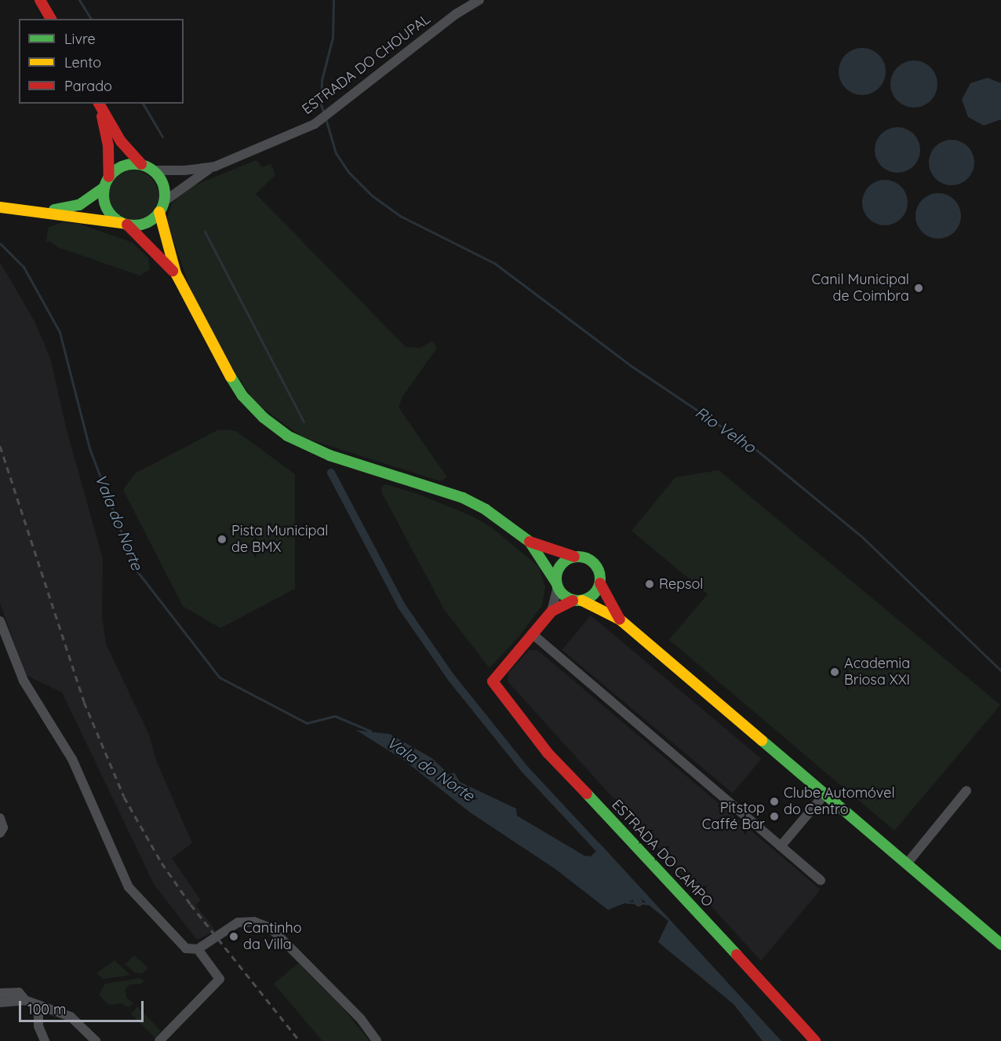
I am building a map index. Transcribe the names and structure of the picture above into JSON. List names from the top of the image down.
{
  "streets": {
    "main road": ["ESTRADA DO CAMPO"],
    "street": ["ESTRADA DO CHOUPAL"]
  },
  "water": ["Rio Velho", "Vala do Norte"],
  "places": [
    "Canil Municipal de Coimbra",
    "Pista Municipal de BMX",
    "Repsol",
    "Academia Briosa XXI",
    "Clube Automóvel do Centro",
    "Pitstop Caffé Bar",
    "Cantinho da Villa"
  ],
  "legend": ["Livre", "Lento", "Parado"],
  "scale_bar": "100 m"
}
